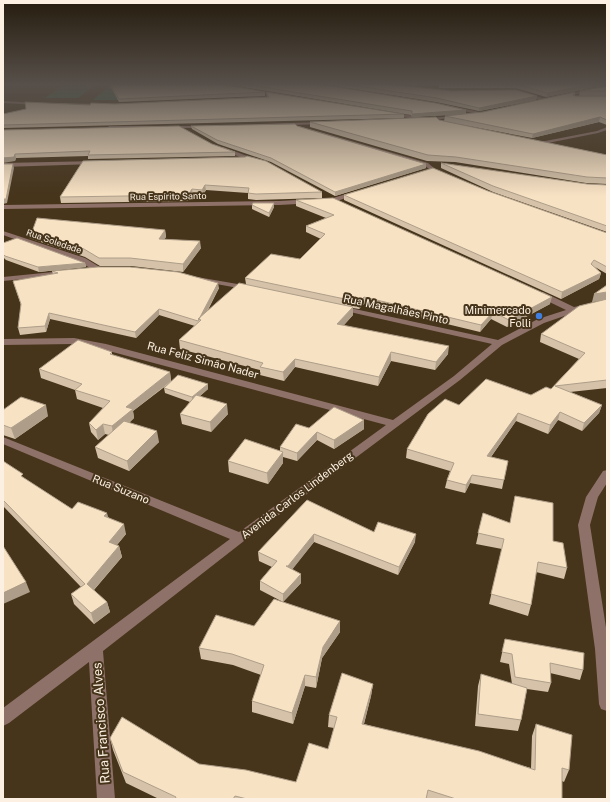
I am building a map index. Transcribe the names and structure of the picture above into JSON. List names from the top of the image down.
{
  "streets": {
    "street": [
      "Rua Espírito Santo",
      "Rua Soledade",
      "Rua Magalhães Pinto",
      "Rua Feliz Simão Nader",
      "Rua Suzano",
      "Avenida Carlos Lindenberg",
      "Rua Francisco Alves"
    ]
  },
  "crossings": [
    ["Rua Magalhães Pinto", "Avenida Carlos Lindenberg"],
    ["Rua Feliz Simão Nader", "Avenida Carlos Lindenberg"],
    ["Rua Suzano", "Avenida Carlos Lindenberg"],
    ["Avenida Carlos Lindenberg", "Rua Francisco Alves"]
  ],
  "places": ["Minimercado Folli"]
}
